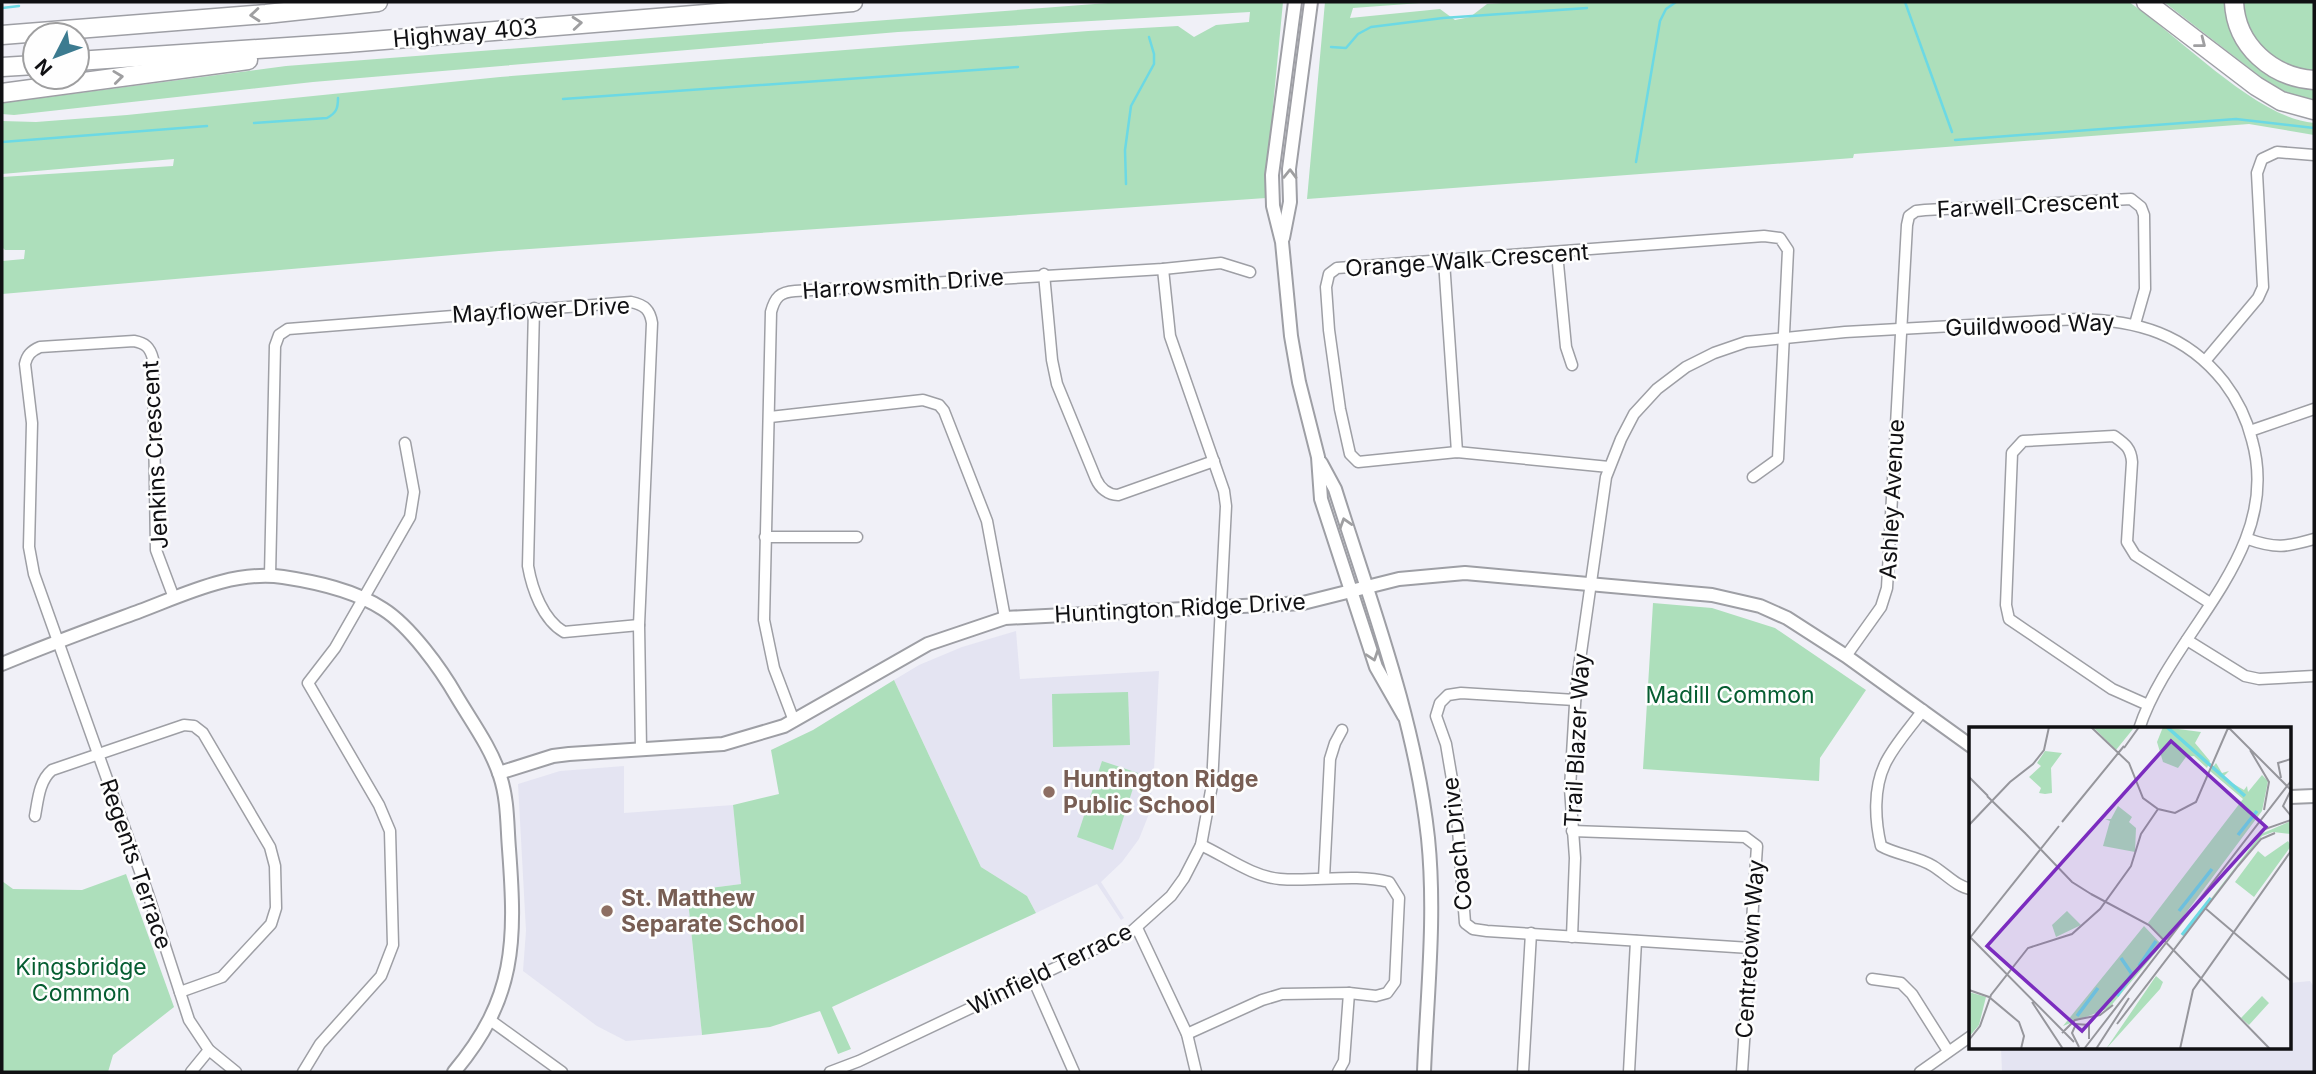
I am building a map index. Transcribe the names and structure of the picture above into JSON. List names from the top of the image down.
{
  "streets": {
    "highway": ["Highway 403"],
    "street": [
      "Farwell Crescent",
      "Orange Walk Crescent",
      "Harrowsmith Drive",
      "Mayflower Drive",
      "Guildwood Way",
      "Jenkins Crescent",
      "Ashley Avenue",
      "Huntington Ridge Drive",
      "Trail Blazer Way",
      "Coach Drive",
      "Regents Terrace",
      "Centretown Way",
      "Winfield Terrace"
    ]
  },
  "crossings": [
    ["Farwell Crescent", "Guildwood Way"],
    ["Farwell Crescent", "Ashley Avenue"],
    ["Orange Walk Crescent", "Guildwood Way"],
    ["Harrowsmith Drive", "Huntington Ridge Drive"],
    ["Harrowsmith Drive", "Winfield Terrace"],
    ["Mayflower Drive", "Huntington Ridge Drive"],
    ["Guildwood Way", "Ashley Avenue"],
    ["Guildwood Way", "Huntington Ridge Drive"],
    ["Guildwood Way", "Trail Blazer Way"],
    ["Jenkins Crescent", "Regents Terrace"],
    ["Ashley Avenue", "Huntington Ridge Drive"],
    ["Huntington Ridge Drive", "Trail Blazer Way"],
    ["Huntington Ridge Drive", "Winfield Terrace"],
    ["Trail Blazer Way", "Coach Drive"],
    ["Trail Blazer Way", "Centretown Way"],
    ["Coach Drive", "Centretown Way"]
  ],
  "parks": ["Madill Common", "Kingsbridge Common"],
  "places": ["Huntington Ridge Public School", "St. Matthew Separate School"],
  "north": "bottom left"
}
